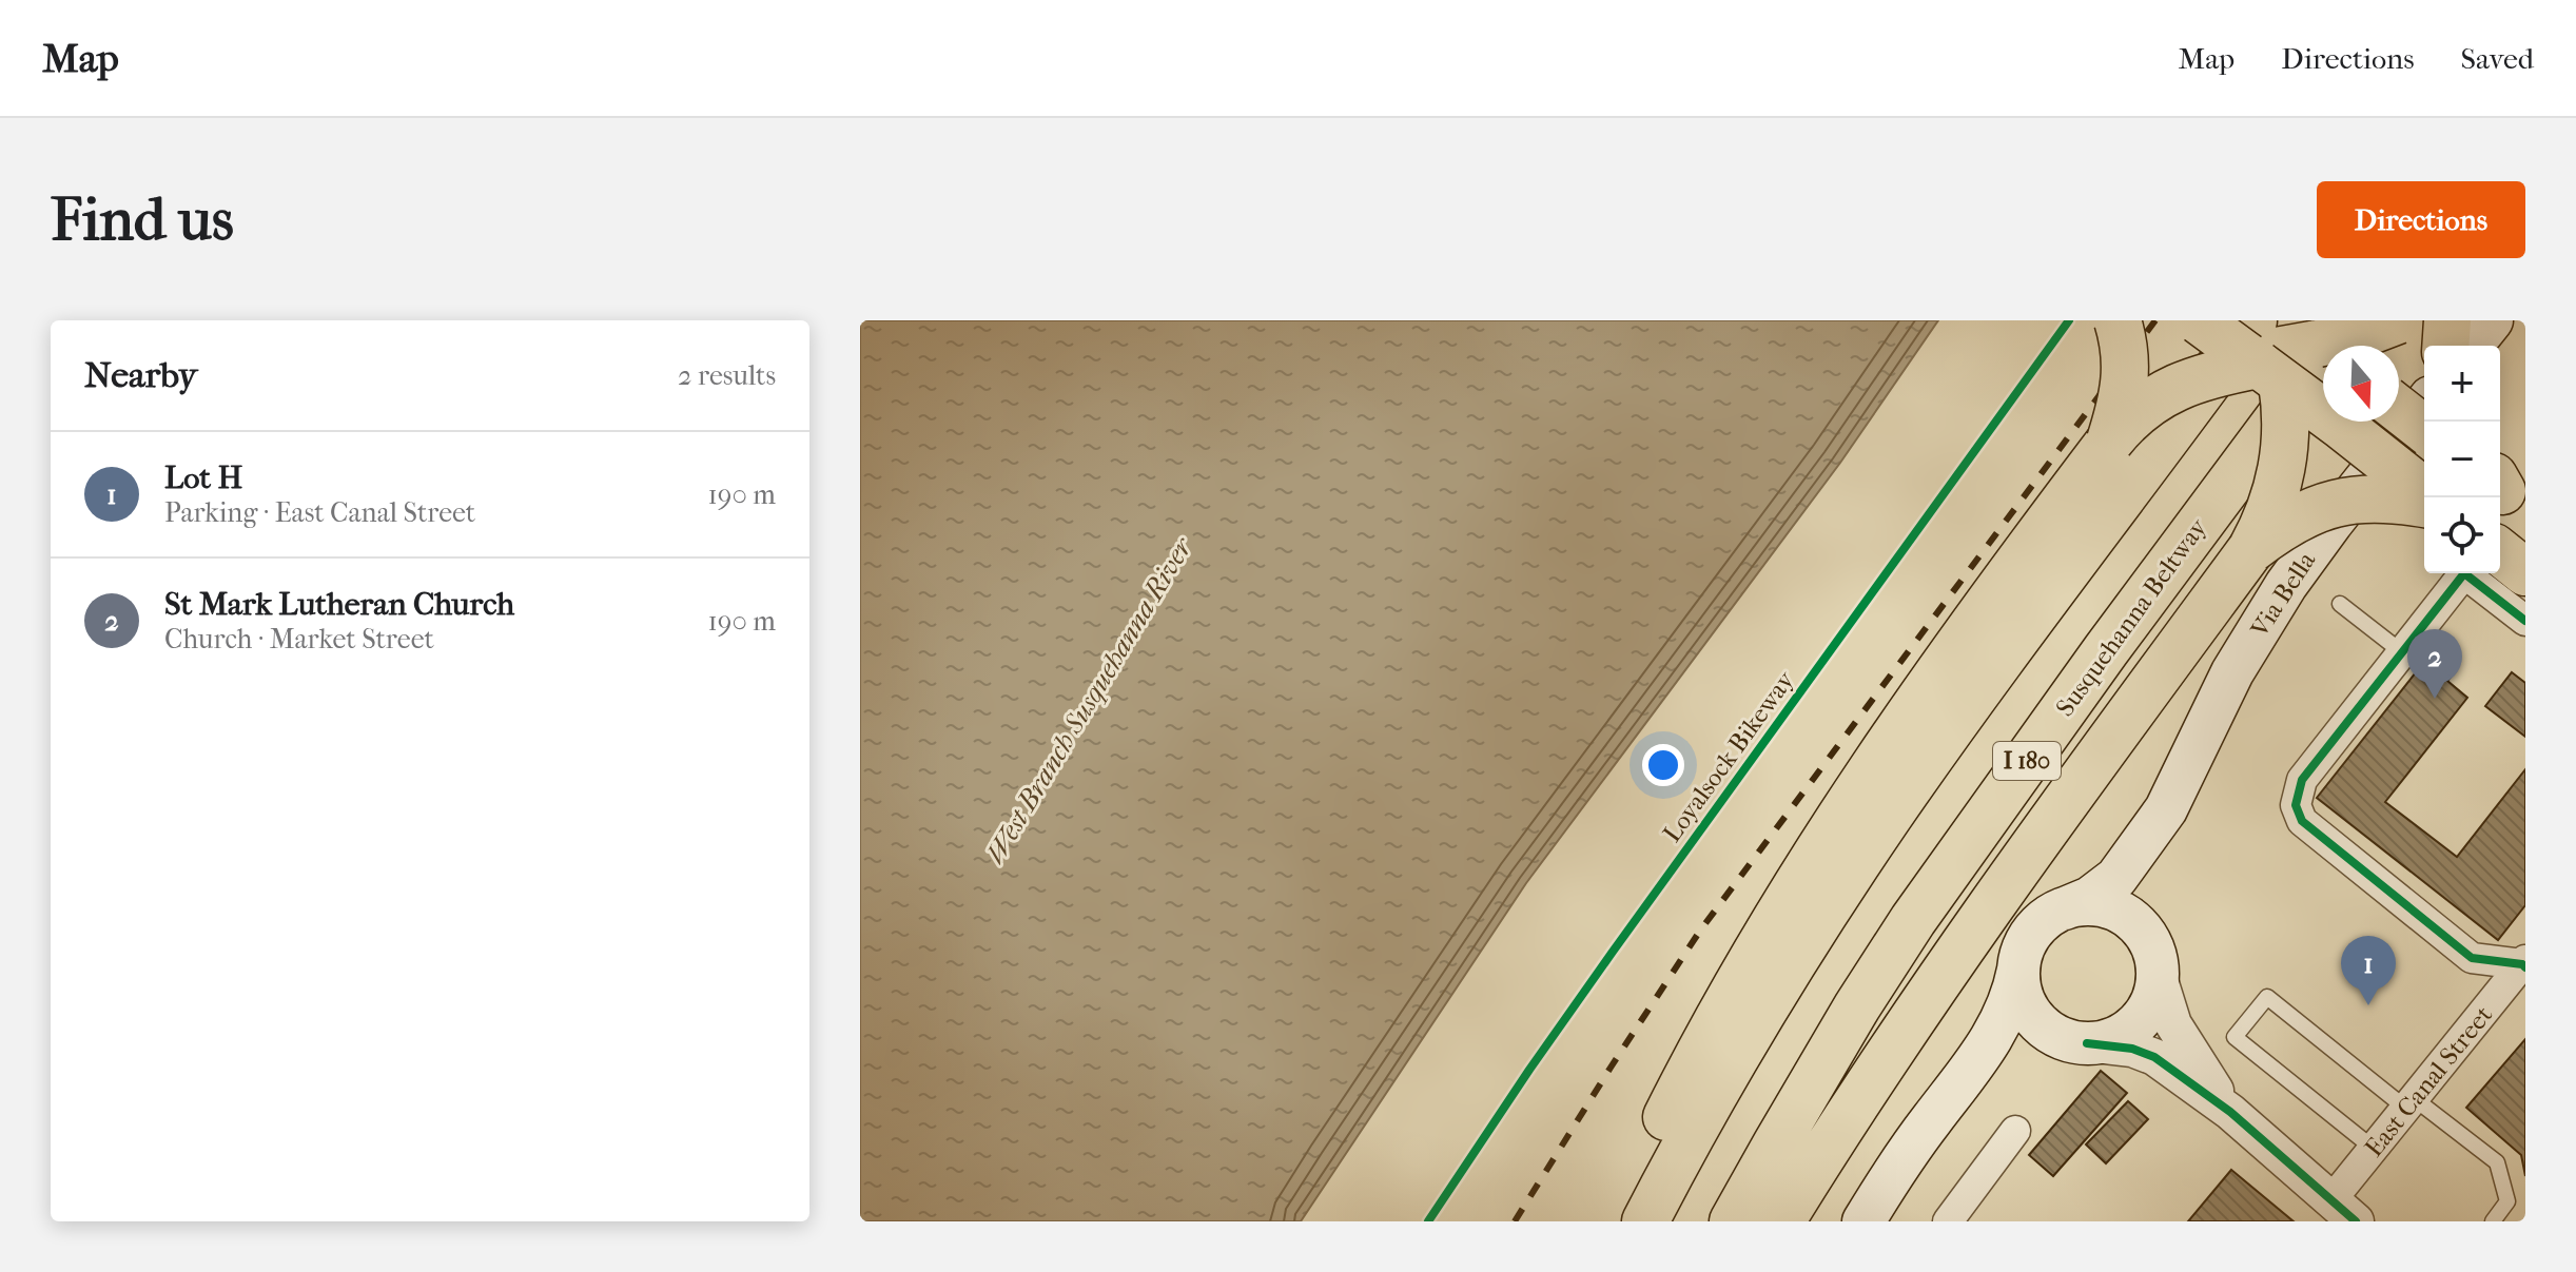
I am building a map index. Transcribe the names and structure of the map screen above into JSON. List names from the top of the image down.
{
  "streets": {
    "main road": ["Via Bella", "Susquehanna Beltway", "I 180"],
    "street": ["East Canal Street"],
    "cycle path": ["Loyalsock Bikeway"]
  },
  "water": ["West Branch Susquehanna River"],
  "north": "bottom",
  "page": {
    "header": "Map",
    "nav": ["Map", "Directions", "Saved"],
    "buttons": "Directions",
    "title": "Find us",
    "heading": ["Nearby", "2 results"],
    "map_buttons": ["+", "−"],
    "list": [
      {
        "mark": "1",
        "name": "Lot H",
        "note": "Parking · East Canal Street",
        "value": "190 m"
      },
      {
        "mark": "2",
        "name": "St Mark Lutheran Church",
        "note": "Church · Market Street",
        "value": "190 m"
      }
    ],
    "pins": ["2", "1"]
  }
}
